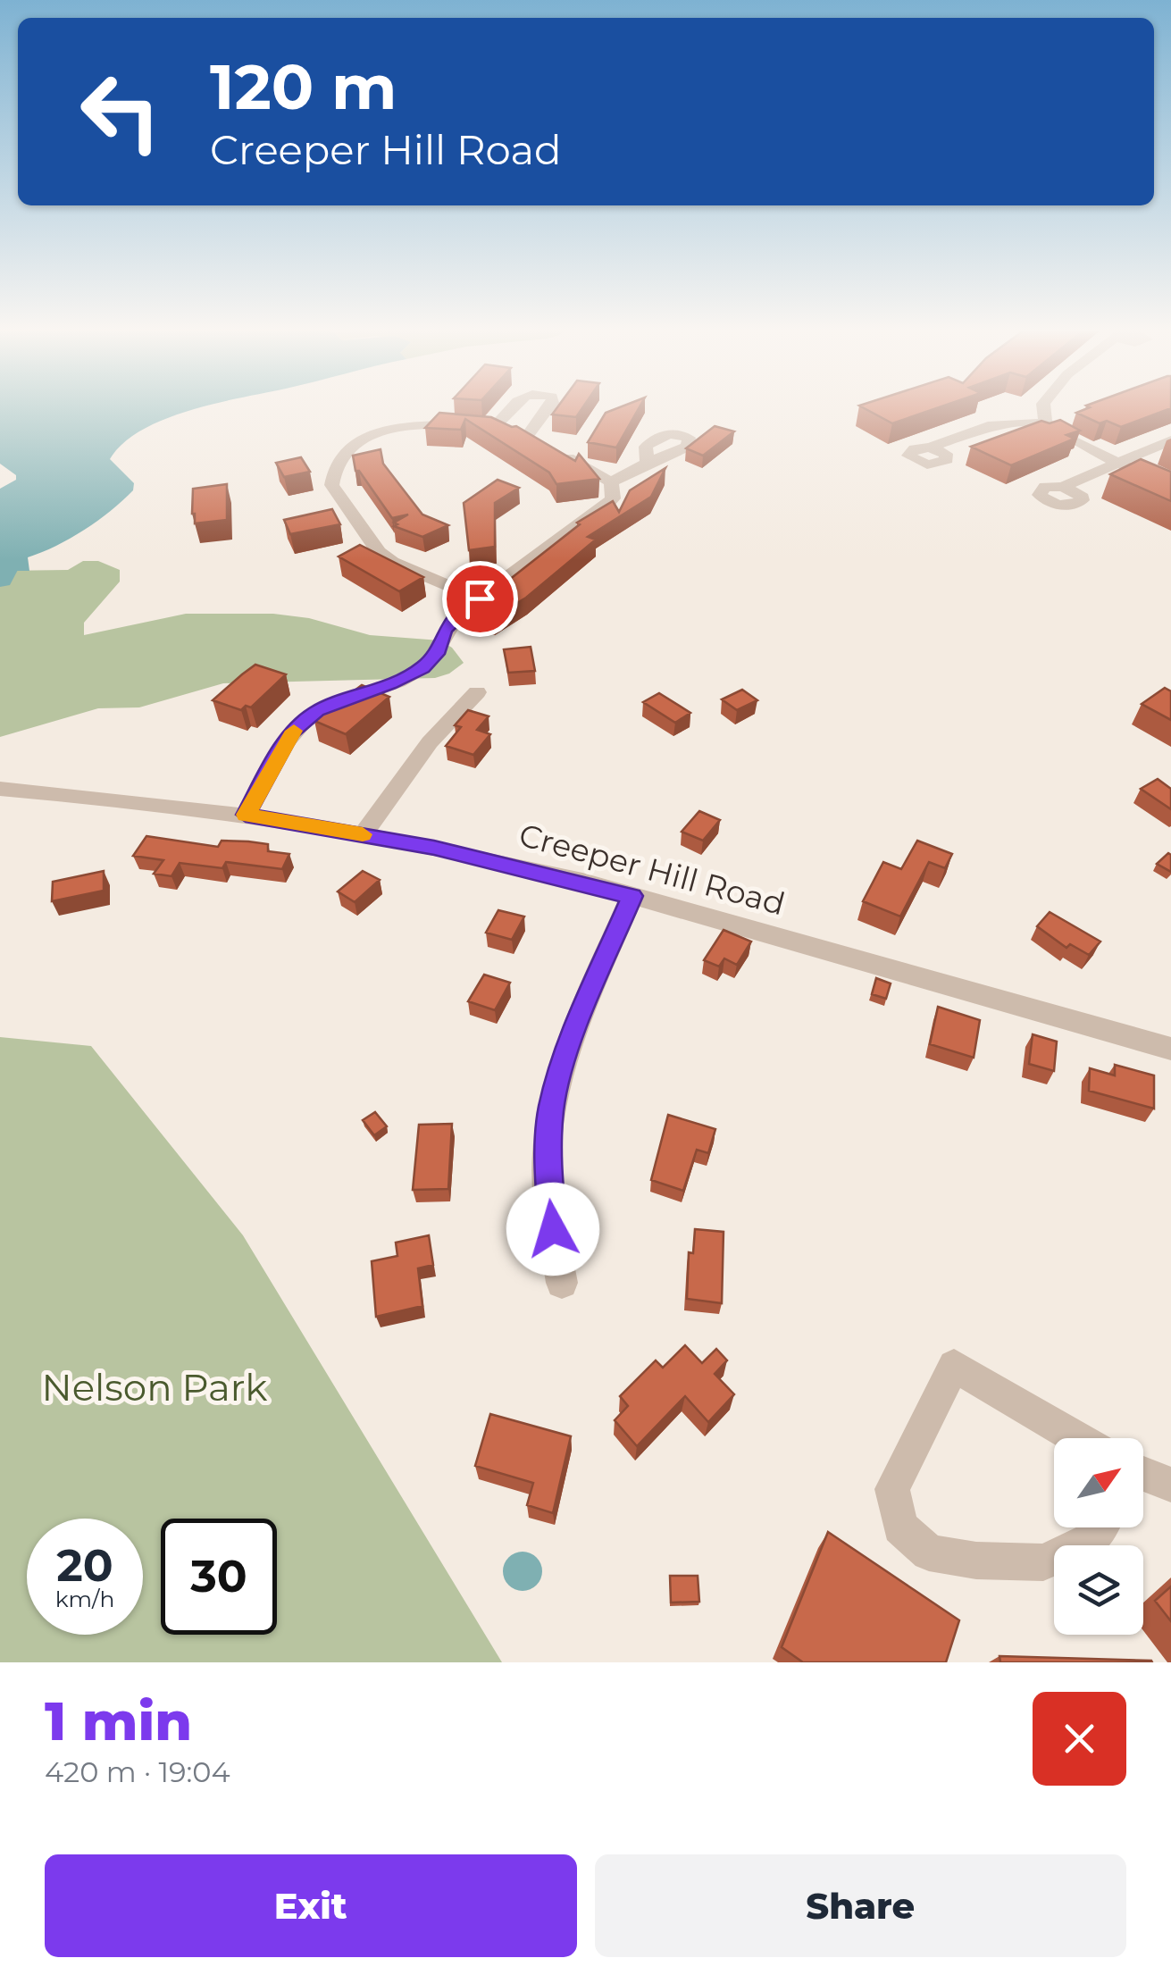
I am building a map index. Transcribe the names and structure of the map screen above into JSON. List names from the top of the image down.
{
  "streets": {
    "street": ["Creeper Hill Road"]
  },
  "parks": ["Nelson Park"],
  "north": "top right",
  "page": {
    "turn": ["120 m", "Creeper Hill Road"],
    "speed": "20 km/h",
    "limit": "30",
    "heading": ["1 min", "420 m · 19:04"],
    "buttons": ["Exit", "Share"]
  }
}
